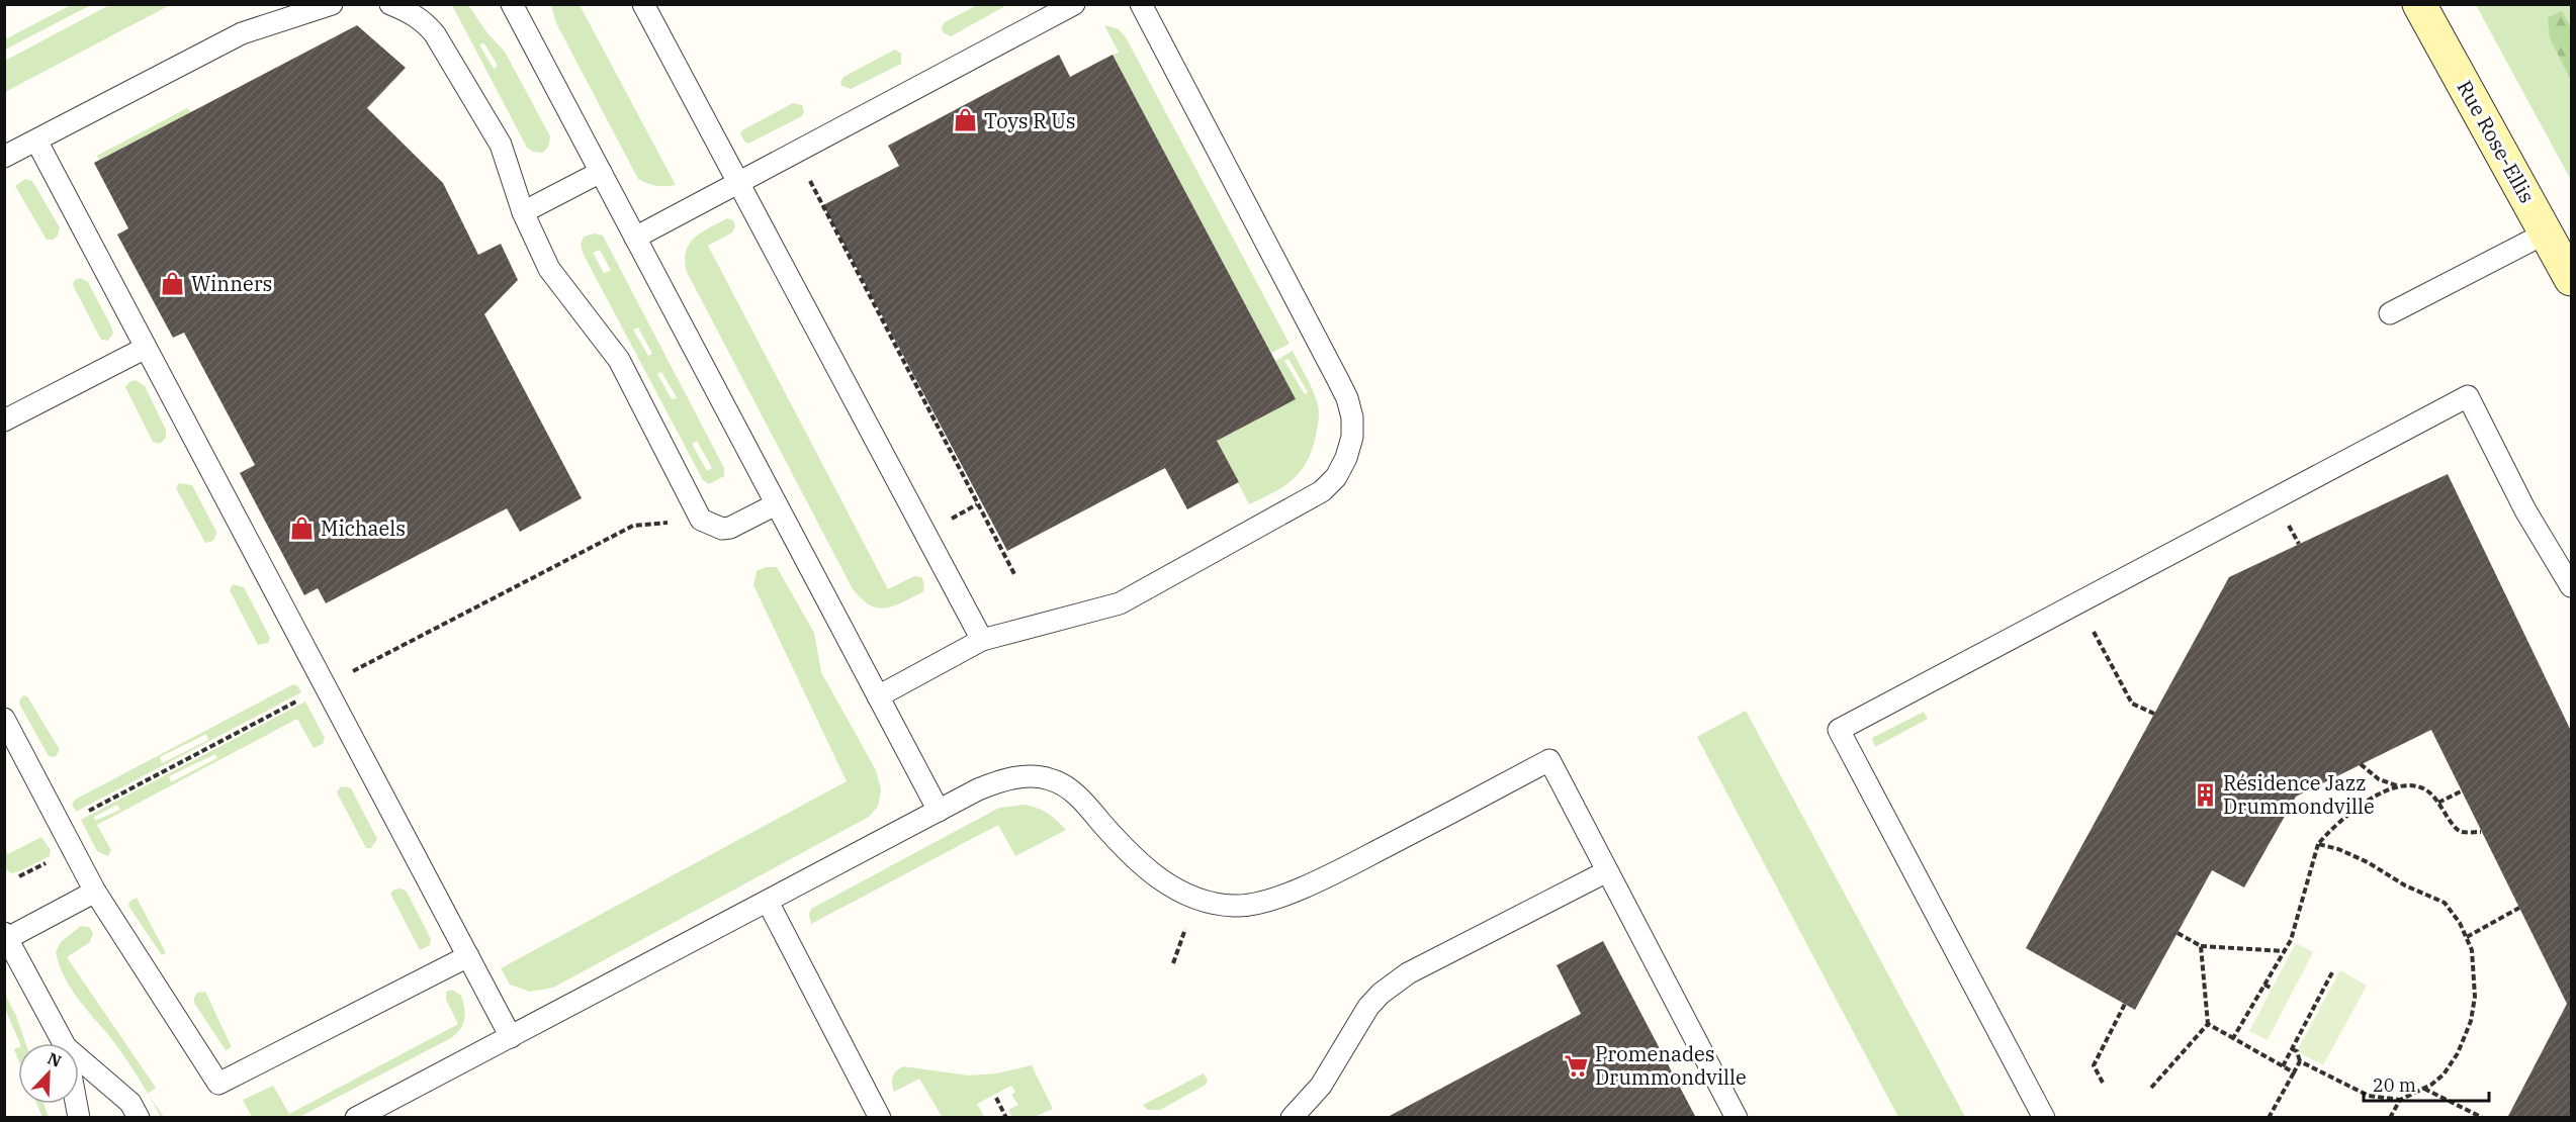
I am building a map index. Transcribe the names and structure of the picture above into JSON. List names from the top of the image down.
{
  "streets": {
    "street": ["Rue Rose-Ellis"]
  },
  "places": {
    "shop": ["Toys R Us", "Winners", "Michaels"],
    "building": ["Résidence Jazz Drummondville"],
    "supermarket": ["Promenades Drummondville"]
  },
  "scale_bar": "20 m",
  "north": "top right"
}
